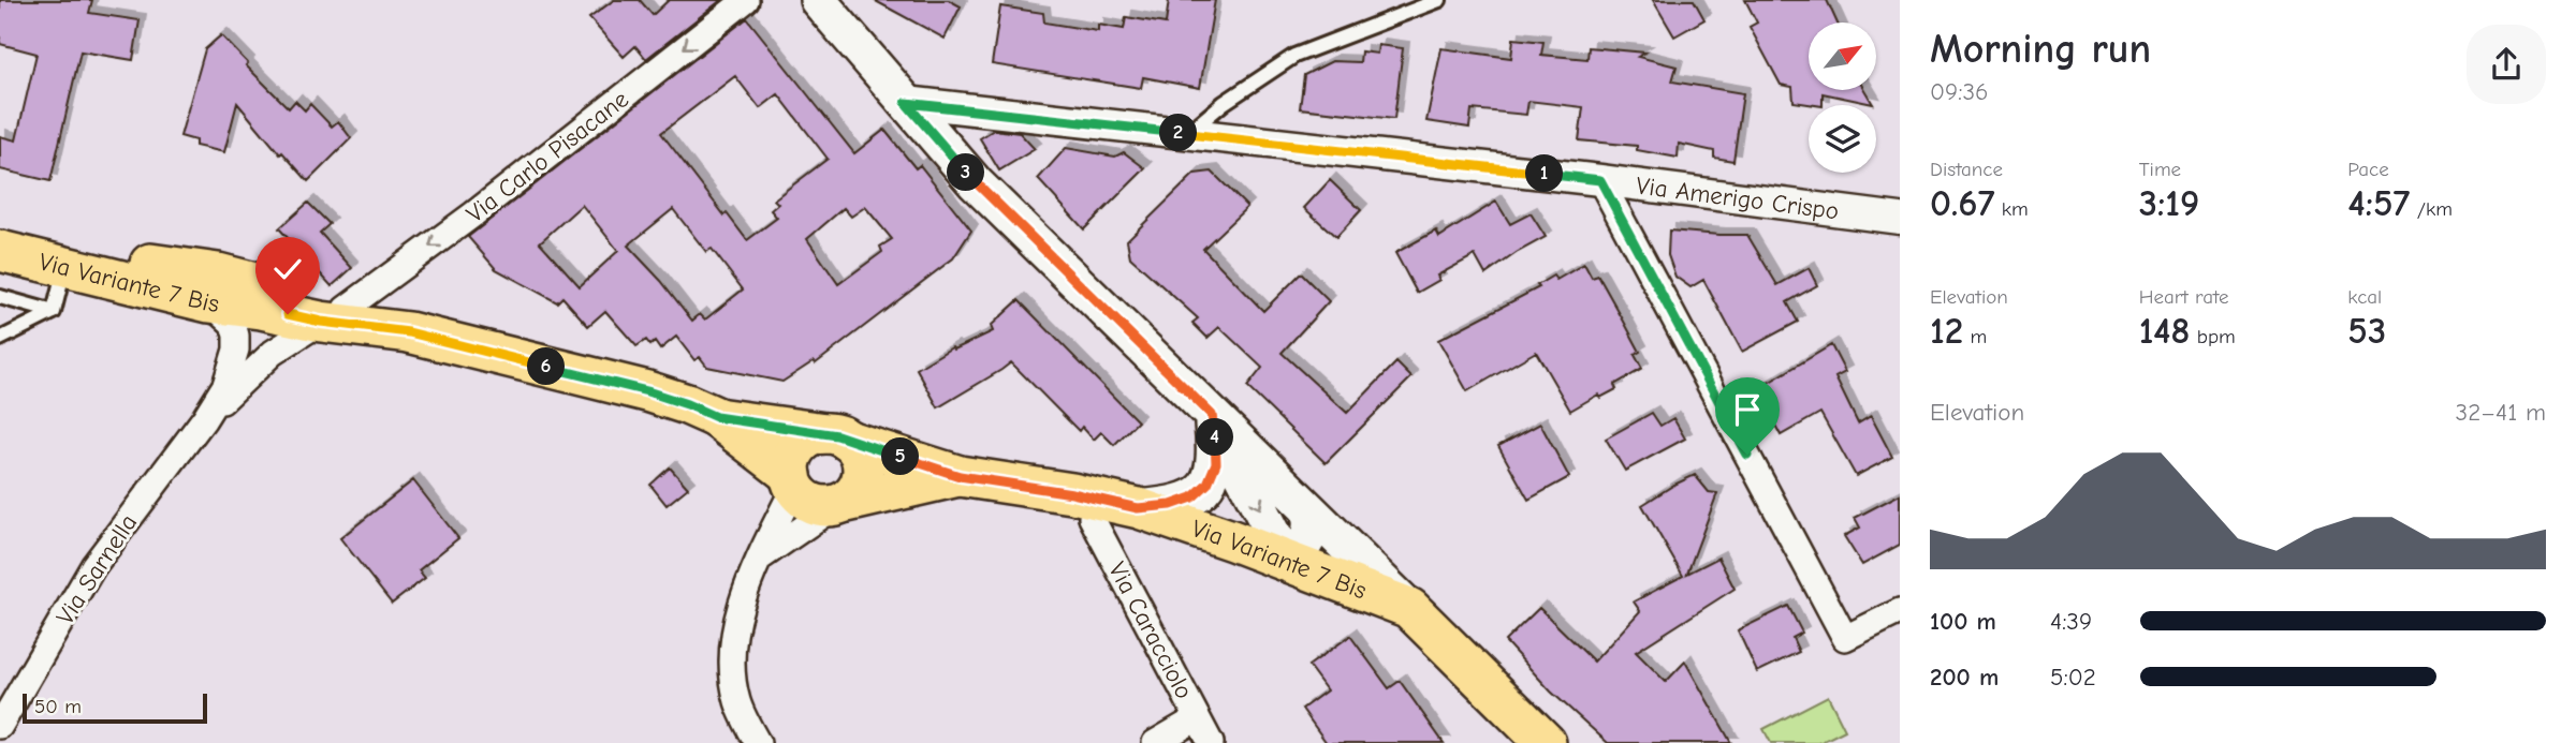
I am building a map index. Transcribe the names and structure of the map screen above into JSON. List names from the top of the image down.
{
  "streets": {
    "main road": ["Via Variante 7 Bis"],
    "street": [
      "Via Carlo Pisacane",
      "Via Amerigo Crispo",
      "Via Sarnella",
      "Via Caracciolo"
    ]
  },
  "crossings": [
    ["Via Carlo Pisacane", "Via Variante 7 Bis"],
    ["Via Carlo Pisacane", "Via Sarnella"]
  ],
  "one_way": ["Via Carlo Pisacane"],
  "scale_bar": "50 m",
  "north": "top right",
  "page": {
    "heading": ["Morning run", "09:36"],
    "pins": [
      "2",
      "3",
      "1",
      "6",
      "4",
      "5"
    ],
    "stats": [
      ["Distance", "0.67 km"],
      ["Time", "3:19"],
      ["Pace", "4:57 /km"],
      ["Elevation", "12 m"],
      ["Heart rate", "148 bpm"],
      ["kcal", "53"]
    ],
    "chart": ["Elevation", "32–41 m"],
    "list": [
      {
        "name": "100 m",
        "note": "4:39"
      },
      {
        "name": "200 m",
        "note": "5:02"
      }
    ],
    "scale": "50 m"
  }
}
